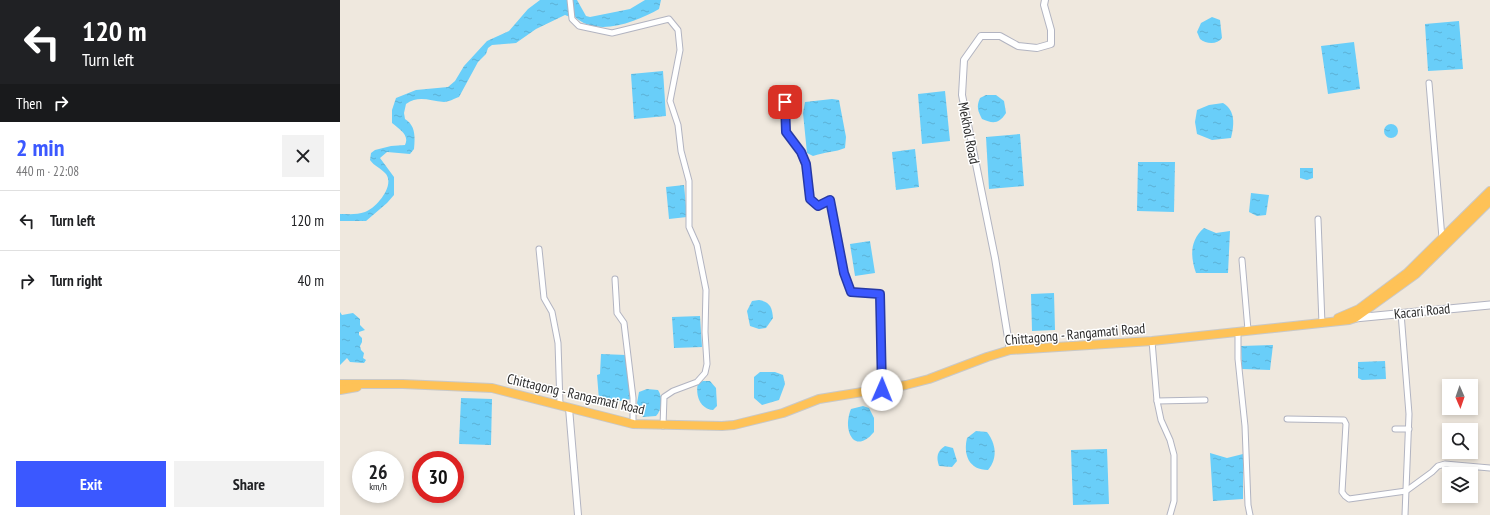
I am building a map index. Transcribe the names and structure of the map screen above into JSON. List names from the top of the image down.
{
  "streets": {
    "highway": ["Chittagong - Rangamati Road"],
    "main road": ["Kacari Road"],
    "street": ["Mekhol Road"]
  },
  "crossings": [
    ["Mekhol Road", "Chittagong - Rangamati Road"],
    ["Kacari Road", "Chittagong - Rangamati Road"]
  ],
  "north": "bottom",
  "page": {
    "turn": ["120 m", "Turn left"],
    "then": "Then",
    "heading": ["2 min", "440 m · 22:08"],
    "list": [
      {
        "name": "Turn left",
        "value": "120 m"
      },
      {
        "name": "Turn right",
        "value": "40 m"
      }
    ],
    "speed": "26 km/h",
    "limit": "30",
    "buttons": ["Exit", "Share"]
  }
}
